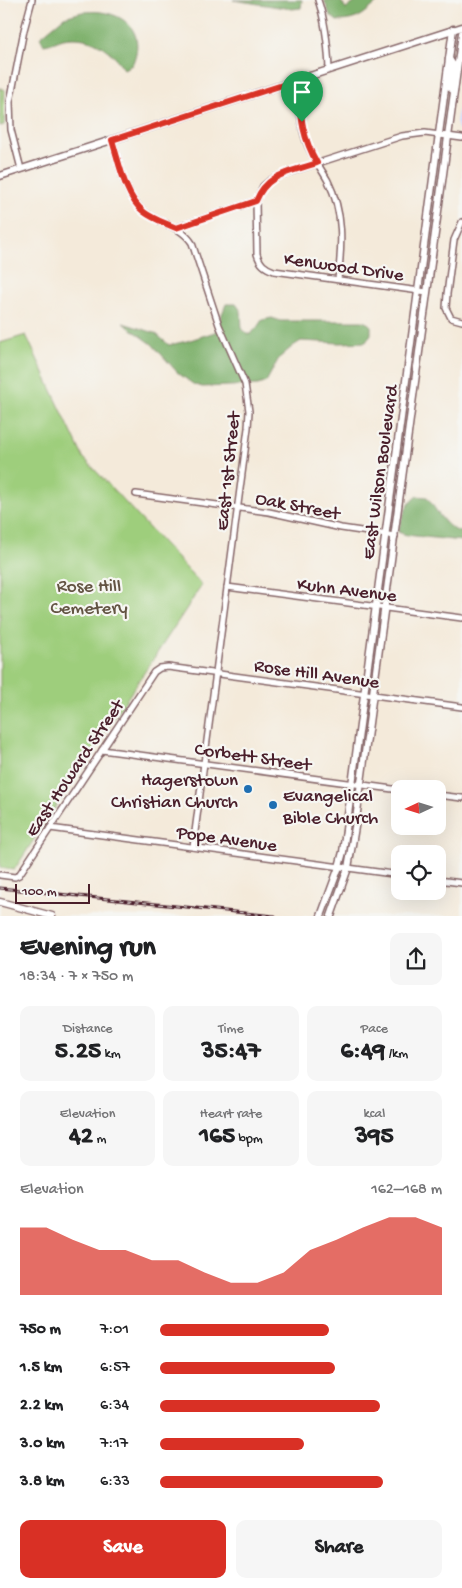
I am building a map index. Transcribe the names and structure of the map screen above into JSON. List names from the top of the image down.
{
  "streets": {
    "main road": ["East Wilson Boulevard"],
    "street": [
      "Kenwood Drive",
      "East 1st Street",
      "Oak Street",
      "Kuhn Avenue",
      "Rose Hill Avenue",
      "Corbett Street",
      "East Howard Street",
      "Pope Avenue"
    ]
  },
  "crossings": [
    ["Kenwood Drive", "East Wilson Boulevard"],
    ["East 1st Street", "Oak Street"],
    ["East 1st Street", "Kuhn Avenue"],
    ["East 1st Street", "Rose Hill Avenue"],
    ["East 1st Street", "Corbett Street"],
    ["East 1st Street", "Pope Avenue"],
    ["East Wilson Boulevard", "Oak Street"],
    ["East Wilson Boulevard", "Kuhn Avenue"],
    ["East Wilson Boulevard", "Rose Hill Avenue"],
    ["East Wilson Boulevard", "Corbett Street"],
    ["East Wilson Boulevard", "Pope Avenue"],
    ["Rose Hill Avenue", "East Howard Street"],
    ["Corbett Street", "East Howard Street"],
    ["East Howard Street", "Pope Avenue"]
  ],
  "parks": ["Rose Hill Cemetery"],
  "places": ["Hagerstown Christian Church", "Evangelical Bible Church"],
  "scale_bar": "100 m",
  "north": "left",
  "page": {
    "scale": "100 m",
    "heading": ["Evening run", "18:34 · 7 × 750 m"],
    "stats": [
      ["Distance", "5.25 km"],
      ["Time", "35:47"],
      ["Pace", "6:49 /km"],
      ["Elevation", "42 m"],
      ["Heart rate", "165 bpm"],
      ["kcal", "395"]
    ],
    "chart": ["Elevation", "162–168 m"],
    "list": [
      {
        "name": "750 m",
        "note": "7:01"
      },
      {
        "name": "1.5 km",
        "note": "6:57"
      },
      {
        "name": "2.2 km",
        "note": "6:34"
      },
      {
        "name": "3.0 km",
        "note": "7:17"
      },
      {
        "name": "3.8 km",
        "note": "6:33"
      }
    ],
    "buttons": ["Save", "Share"]
  }
}
